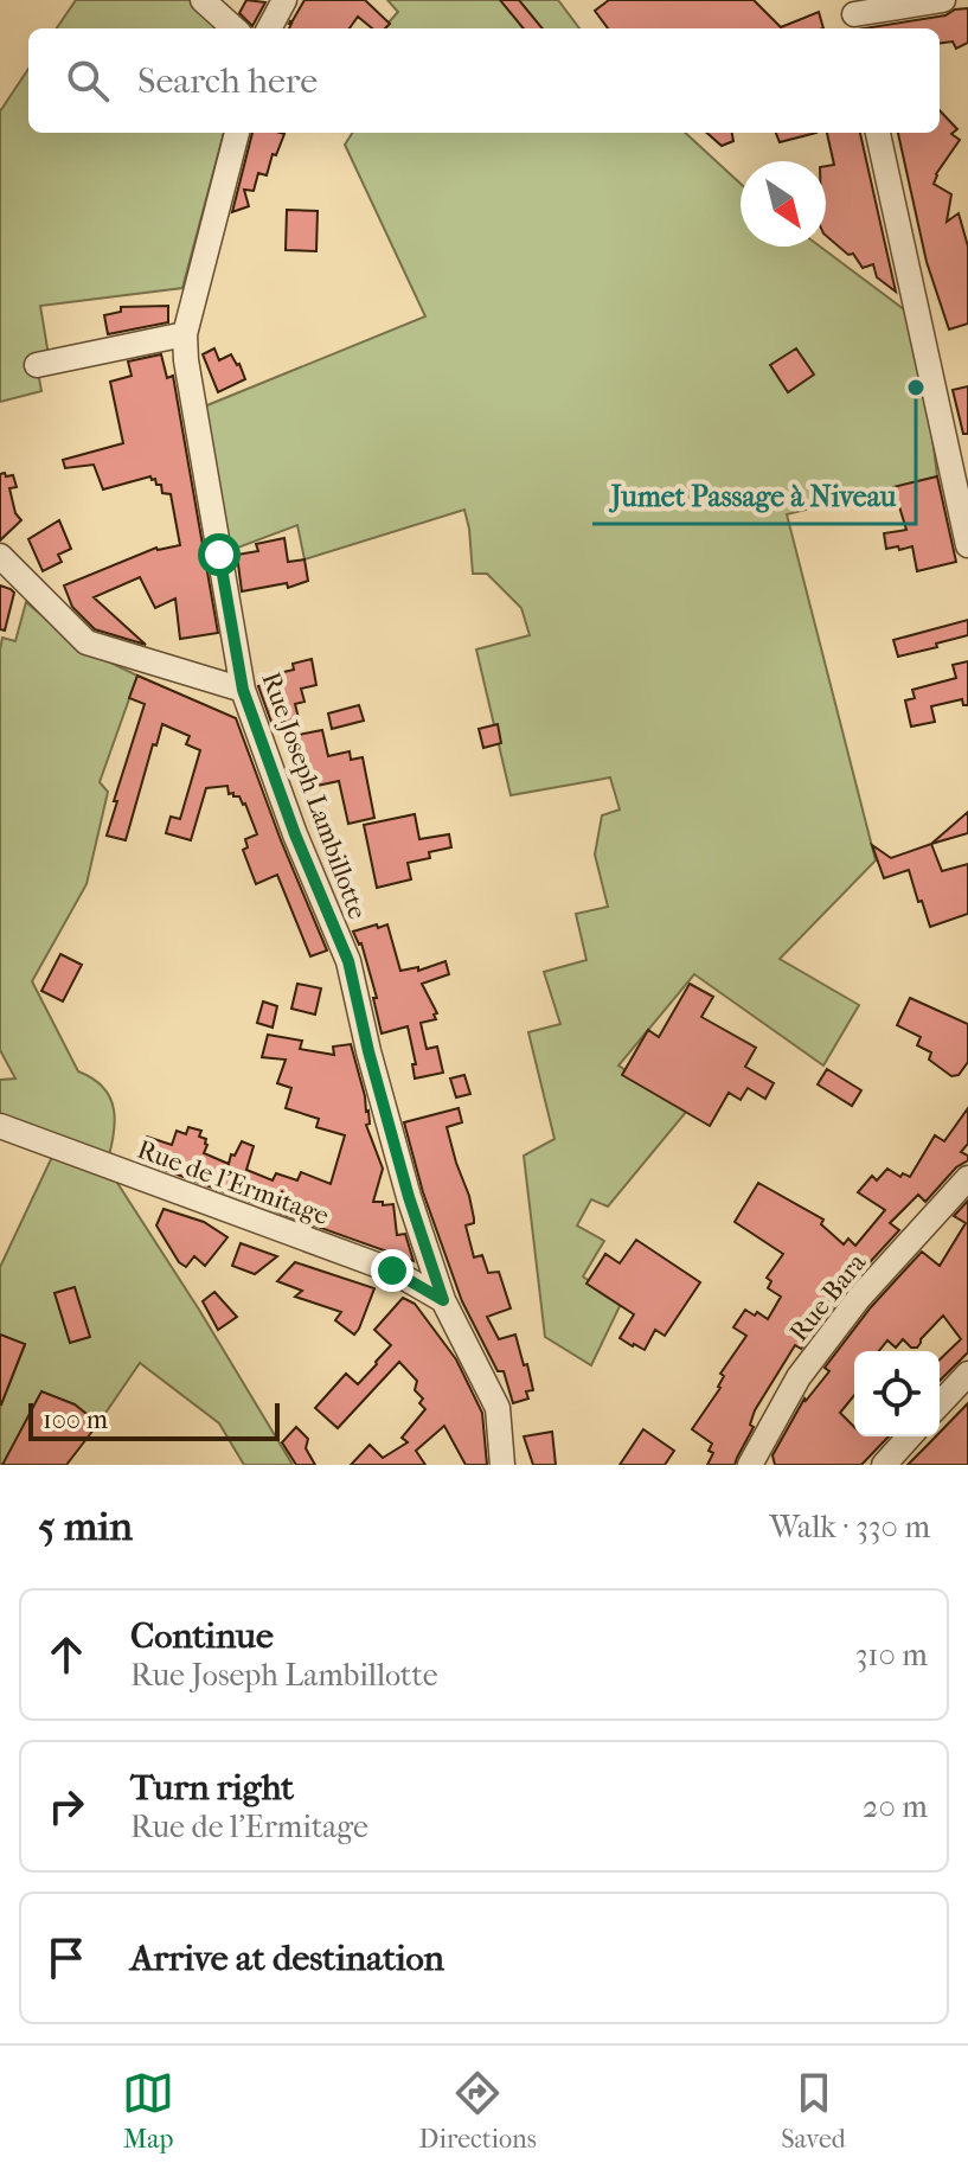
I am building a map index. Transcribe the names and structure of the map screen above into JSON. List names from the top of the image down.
{
  "streets": {
    "street": ["Rue Joseph Lambillotte", "Rue de l'Ermitage", "Rue Bara"]
  },
  "crossings": [
    ["Rue Joseph Lambillotte", "Rue de l'Ermitage"]
  ],
  "places": ["Jumet Passage à Niveau"],
  "scale_bar": "100 m",
  "north": "bottom right",
  "page": {
    "search": "Search here",
    "scale": "100 m",
    "heading": ["5 min", "Walk · 330 m"],
    "list": [
      ["Continue", "Rue Joseph Lambillotte", "310 m"],
      ["Turn right", "Rue de l'Ermitage", "20 m"],
      "Arrive at destination"
    ],
    "nav": ["Map", "Directions", "Saved"]
  }
}
